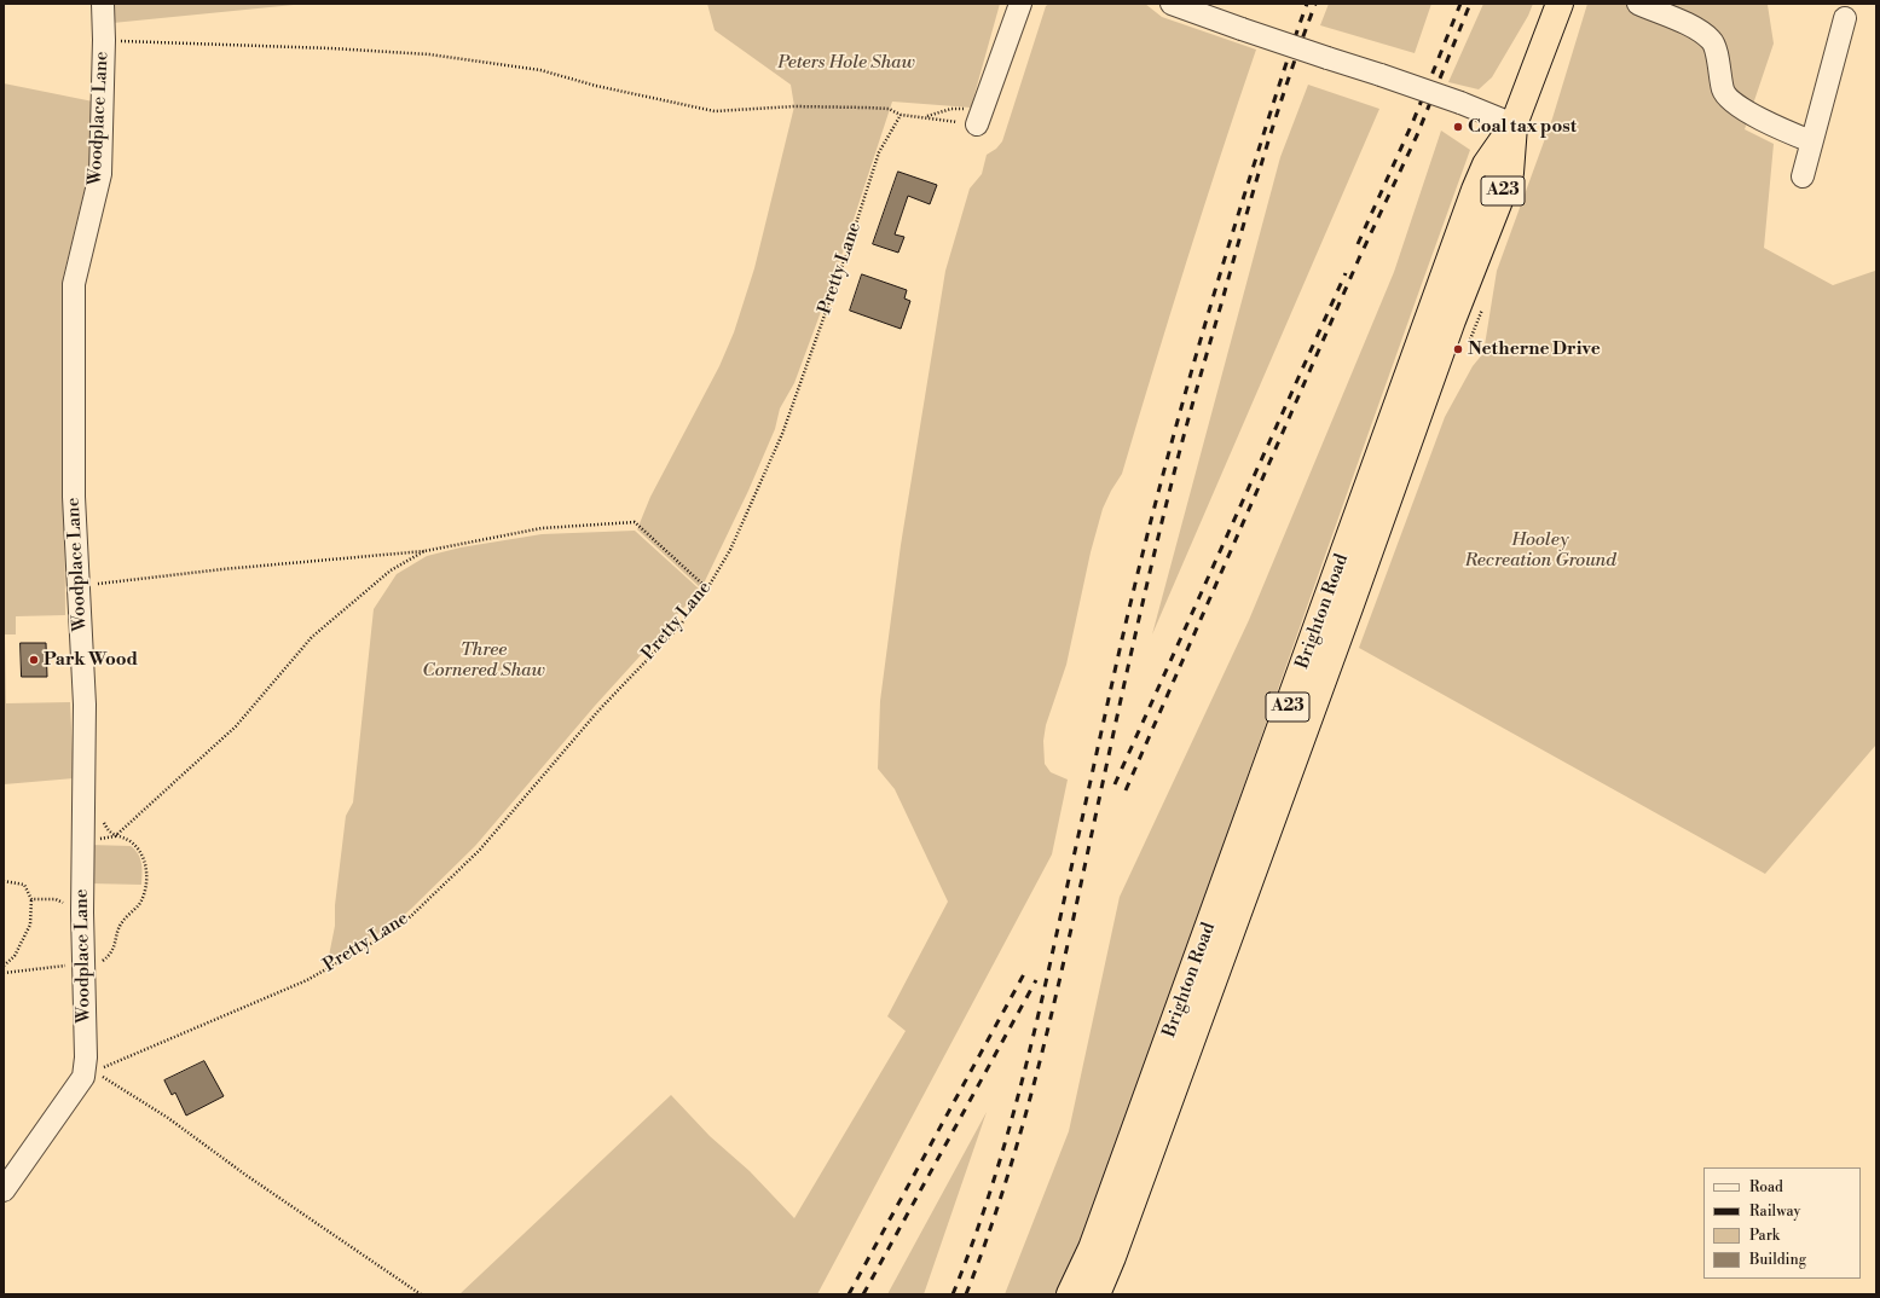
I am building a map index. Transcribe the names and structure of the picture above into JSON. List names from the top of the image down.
{
  "streets": {
    "highway": ["A23", "Brighton Road"],
    "street": ["Woodplace Lane"],
    "path": ["Pretty Lane"]
  },
  "crossings": [
    ["Woodplace Lane", "Pretty Lane"]
  ],
  "parks": ["Peters Hole Shaw", "Hooley Recreation Ground", "Three Cornered Shaw"],
  "places": ["Coal tax post", "Netherne Drive", "Park Wood"],
  "legend": [
    "Road",
    "Railway",
    "Park",
    "Building"
  ]
}
